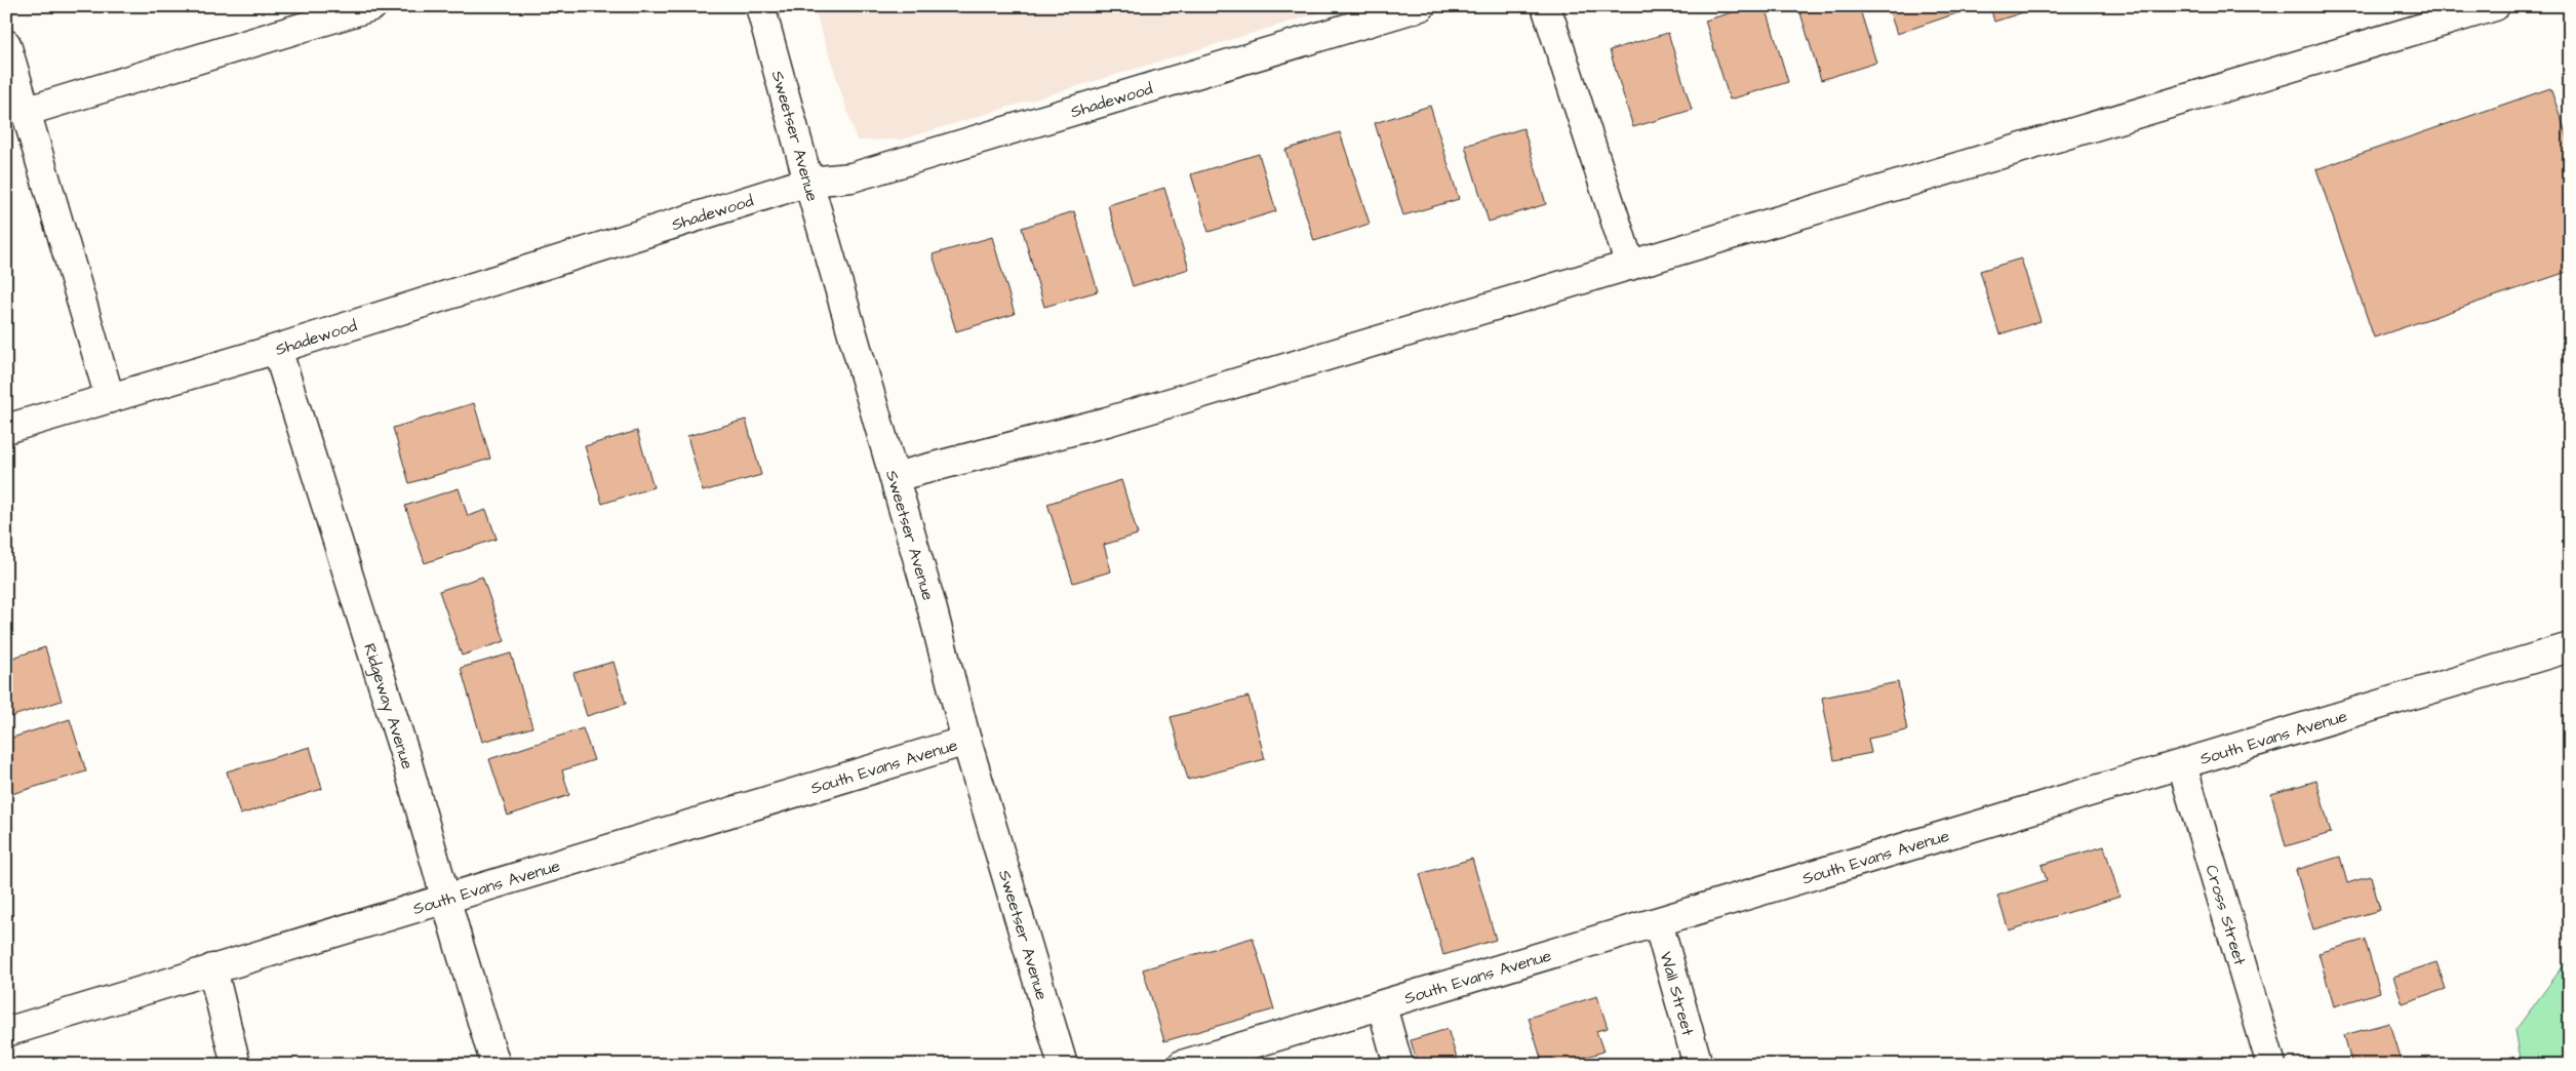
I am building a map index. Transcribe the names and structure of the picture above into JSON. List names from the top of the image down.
{
  "streets": {
    "street": [
      "Shadewood",
      "Sweetser Avenue",
      "Ridgeway Avenue",
      "South Evans Avenue",
      "Cross Street",
      "Wall Street"
    ]
  },
  "crossings": [
    ["Shadewood", "Sweetser Avenue"],
    ["Shadewood", "Ridgeway Avenue"],
    ["Sweetser Avenue", "South Evans Avenue"],
    ["Ridgeway Avenue", "South Evans Avenue"],
    ["South Evans Avenue", "Cross Street"],
    ["South Evans Avenue", "Wall Street"]
  ]
}
